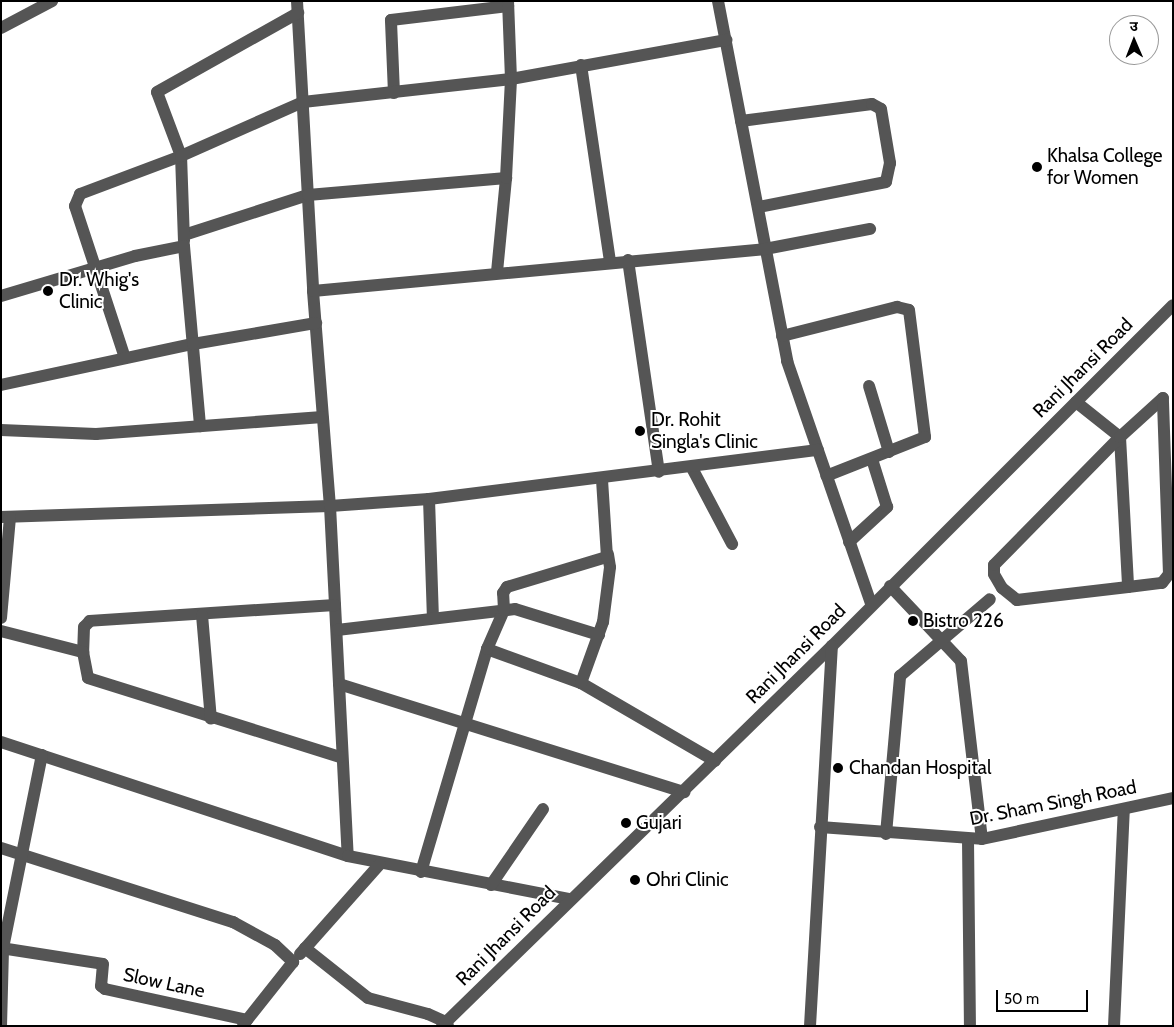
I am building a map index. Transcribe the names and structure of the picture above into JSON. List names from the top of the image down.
{
  "streets": {
    "street": ["Rani Jhansi Road", "Dr. Sham Singh Road", "Slow Lane"]
  },
  "places": [
    "Khalsa College for Women",
    "Dr. Whig's Clinic",
    "Dr. Rohit Singla's Clinic",
    "Bistro 226",
    "Chandan Hospital",
    "Gujari",
    "Ohri Clinic"
  ],
  "scale_bar": "50 m",
  "north": "top"
}
